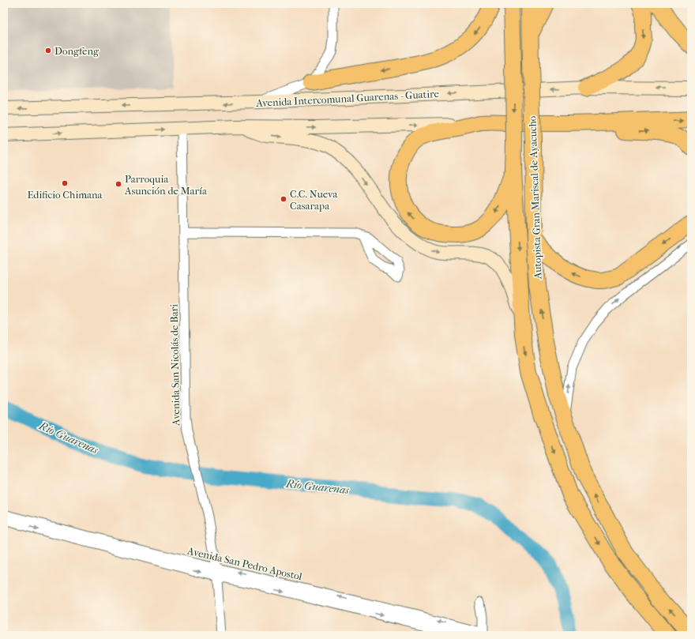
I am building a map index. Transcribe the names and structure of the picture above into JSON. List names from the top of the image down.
{
  "streets": {
    "highway": ["Autopista Gran Mariscal de Ayacucho"],
    "main road": ["Avenida Intercomunal Guarenas - Guatire"],
    "street": ["Avenida San Nicolás de Bari", "Avenida San Pedro Apostol"]
  },
  "crossings": [
    ["Avenida San Nicolás de Bari", "Avenida San Pedro Apostol"]
  ],
  "water": ["Río Guarenas"],
  "places": [
    "Dongfeng",
    "Edificio Chimana",
    "Parroquia Asunción de María",
    "C.C. Nueva Casarapa"
  ]
}
